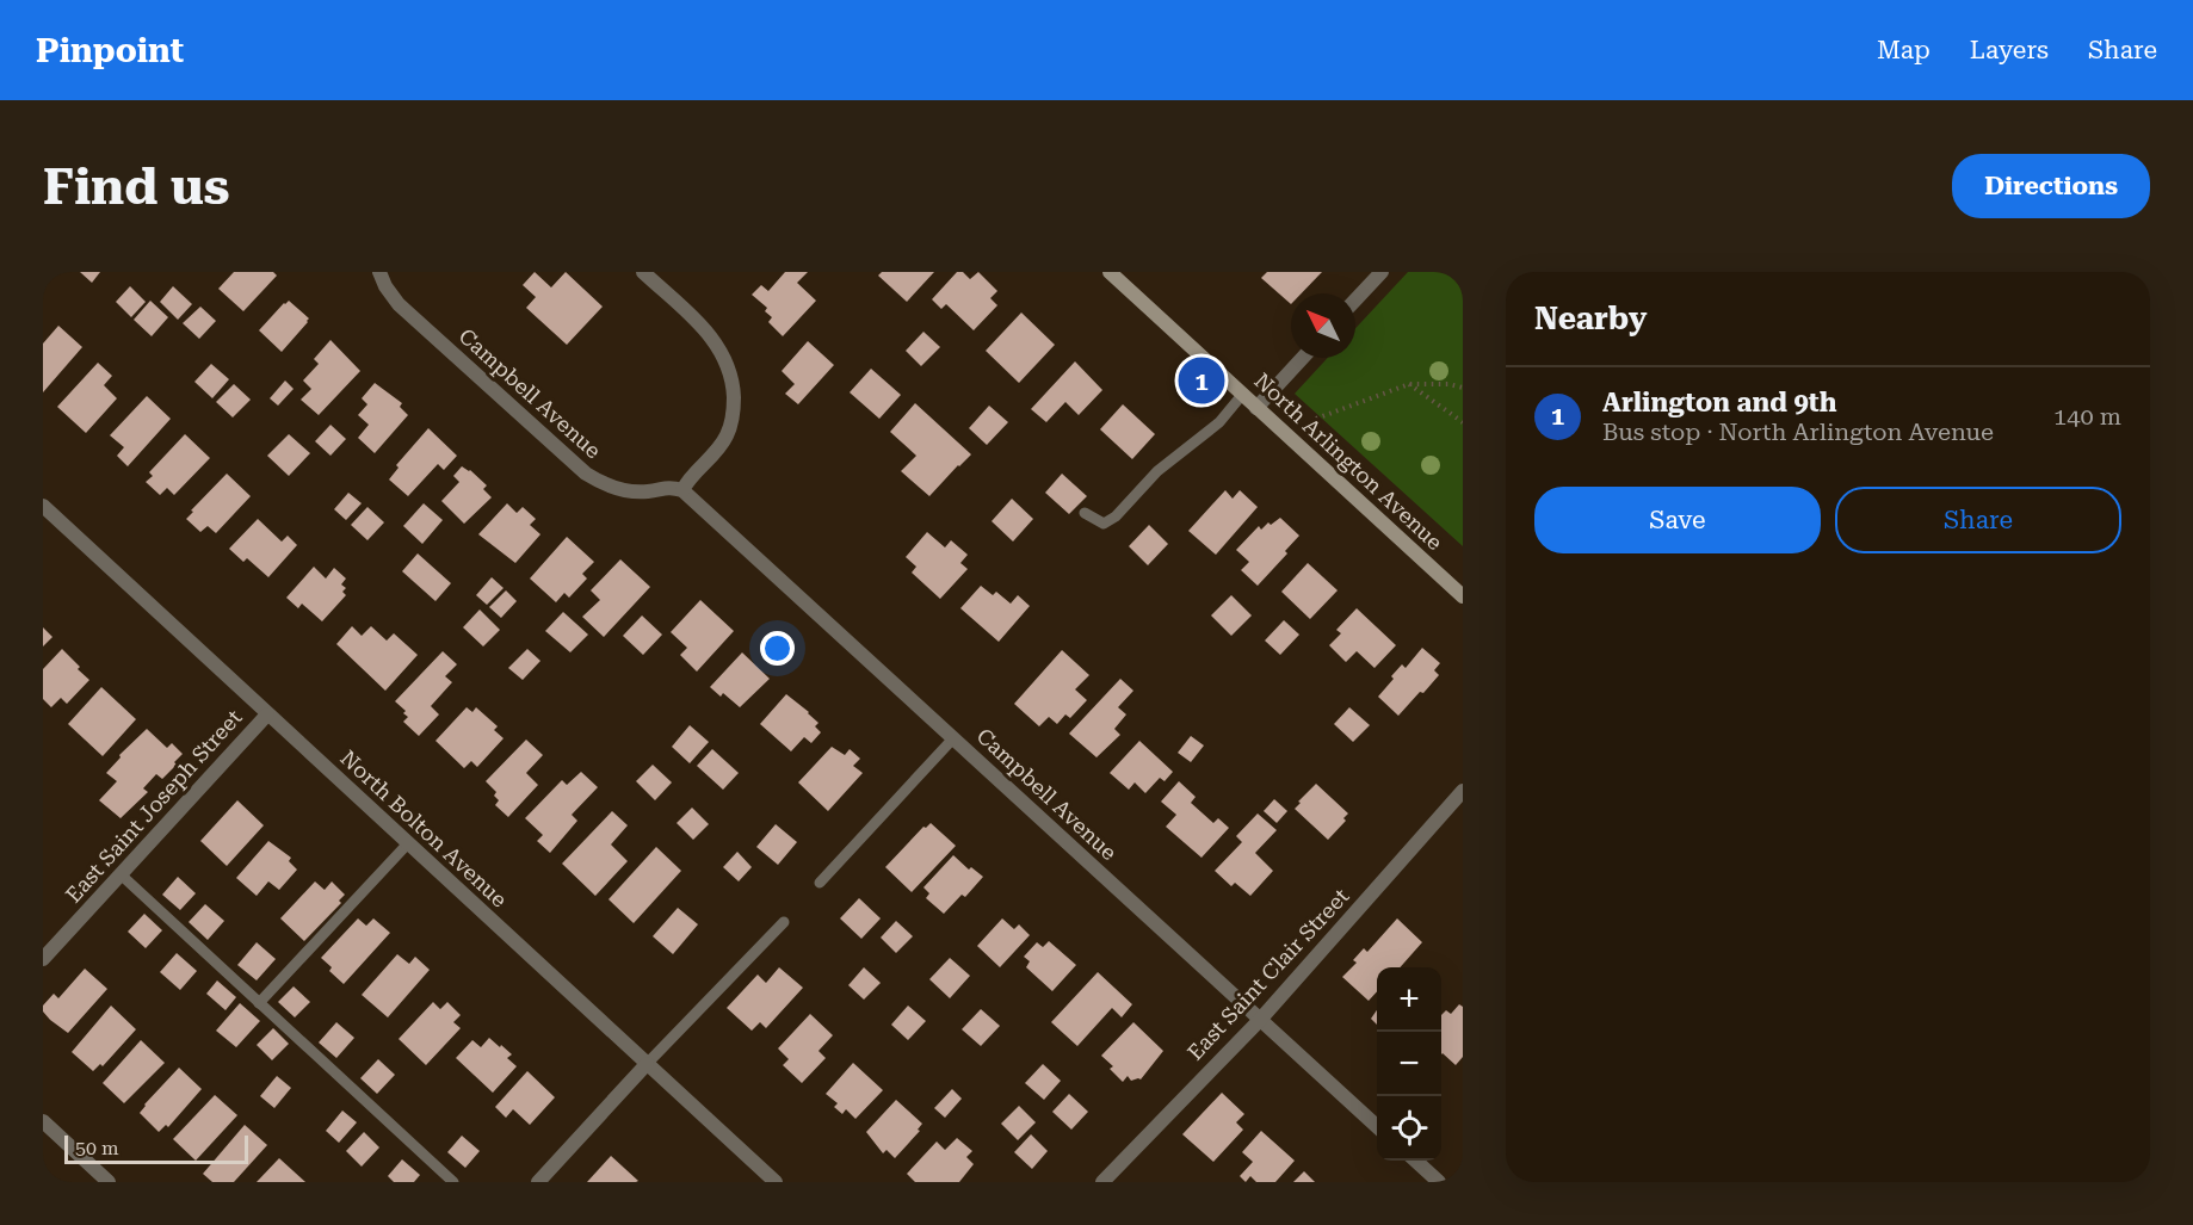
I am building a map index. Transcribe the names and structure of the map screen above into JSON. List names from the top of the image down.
{
  "streets": {
    "main road": ["North Arlington Avenue"],
    "street": [
      "Campbell Avenue",
      "East Saint Joseph Street",
      "North Bolton Avenue",
      "East Saint Clair Street"
    ]
  },
  "crossings": [
    ["Campbell Avenue", "East Saint Clair Street"],
    ["East Saint Joseph Street", "North Bolton Avenue"]
  ],
  "scale_bar": "50 m",
  "north": "top left",
  "page": {
    "header": "Pinpoint",
    "nav": ["Map", "Layers", "Share"],
    "buttons": [
      "Directions",
      ["Save", "Share"]
    ],
    "title": "Find us",
    "heading": "Nearby",
    "pins": "1",
    "list": [
      {
        "mark": "1",
        "name": "Arlington and 9th",
        "note": "Bus stop · North Arlington Avenue",
        "value": "140 m"
      }
    ],
    "map_buttons": ["+", "−"],
    "scale": "50 m"
  }
}
